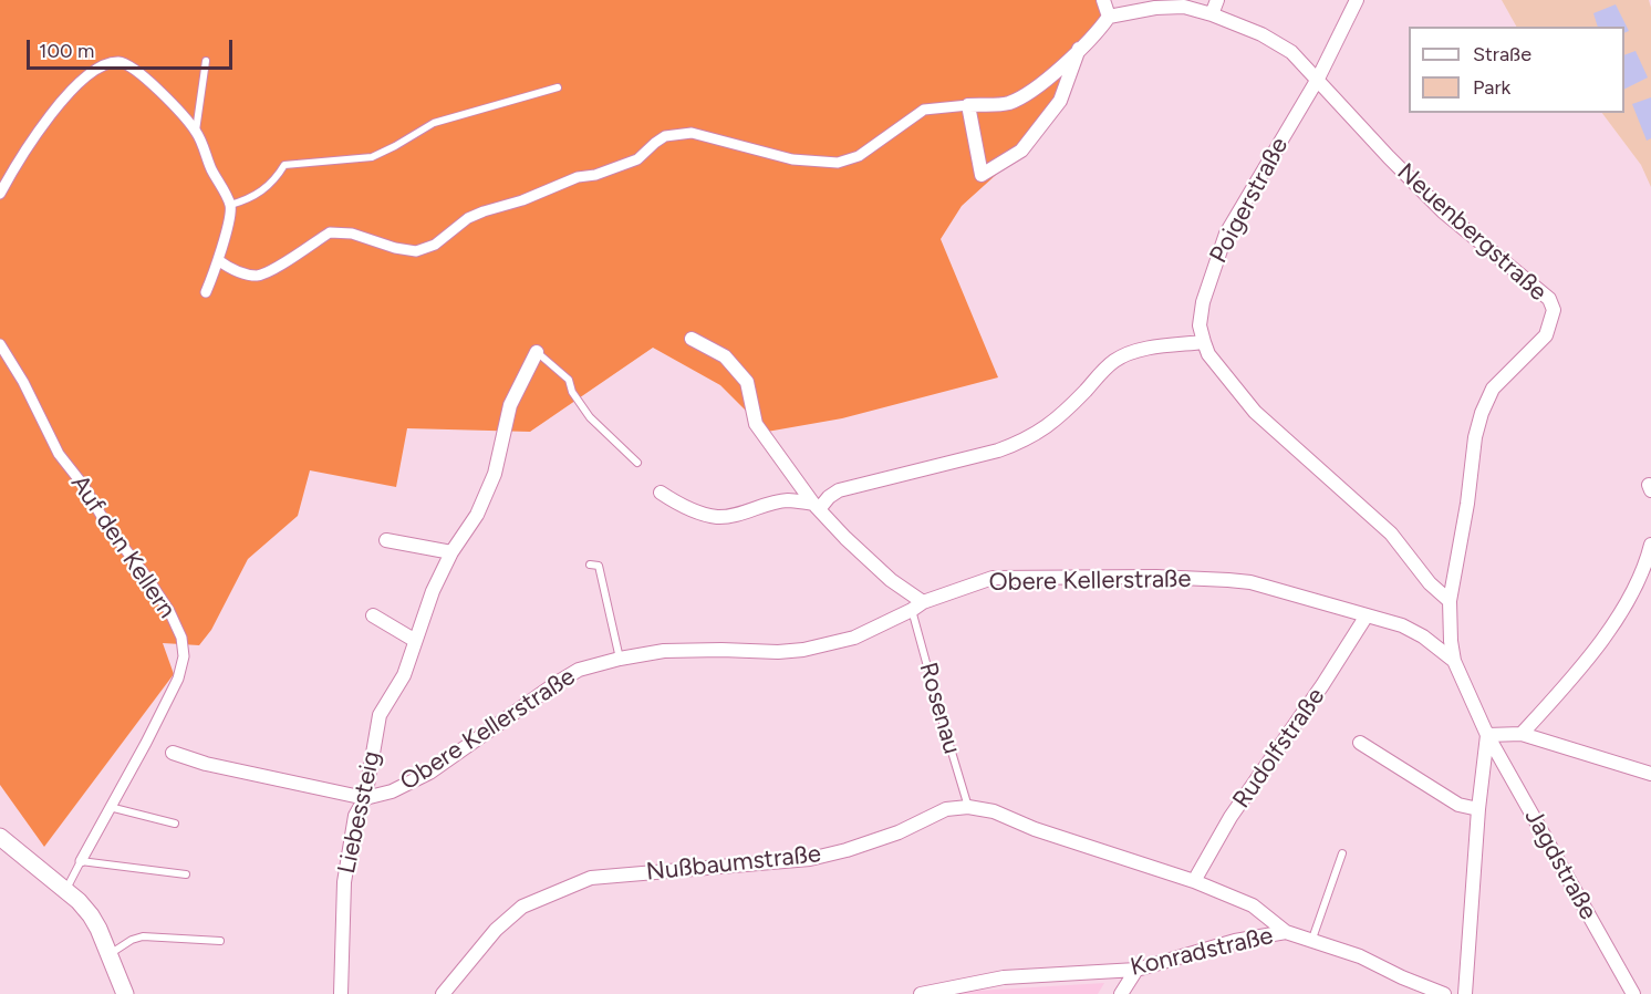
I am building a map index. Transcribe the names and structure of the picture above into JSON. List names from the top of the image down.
{
  "streets": {
    "street": [
      "Poigerstraße",
      "Neuenbergstraße",
      "Auf den Kellern",
      "Obere Kellerstraße",
      "Rudolfstraße",
      "Liebessteig",
      "Nußbaumstraße",
      "Jagdstraße",
      "Konradstraße"
    ],
    "lane": ["Rosenau"]
  },
  "crossings": [
    ["Poigerstraße", "Neuenbergstraße"],
    ["Neuenbergstraße", "Obere Kellerstraße"],
    ["Neuenbergstraße", "Jagdstraße"],
    ["Obere Kellerstraße", "Rosenau"],
    ["Obere Kellerstraße", "Rudolfstraße"],
    ["Obere Kellerstraße", "Liebessteig"],
    ["Rosenau", "Nußbaumstraße"],
    ["Rudolfstraße", "Nußbaumstraße"],
    ["Nußbaumstraße", "Konradstraße"]
  ],
  "legend": ["Straße", "Park"],
  "scale_bar": "100 m"
}
